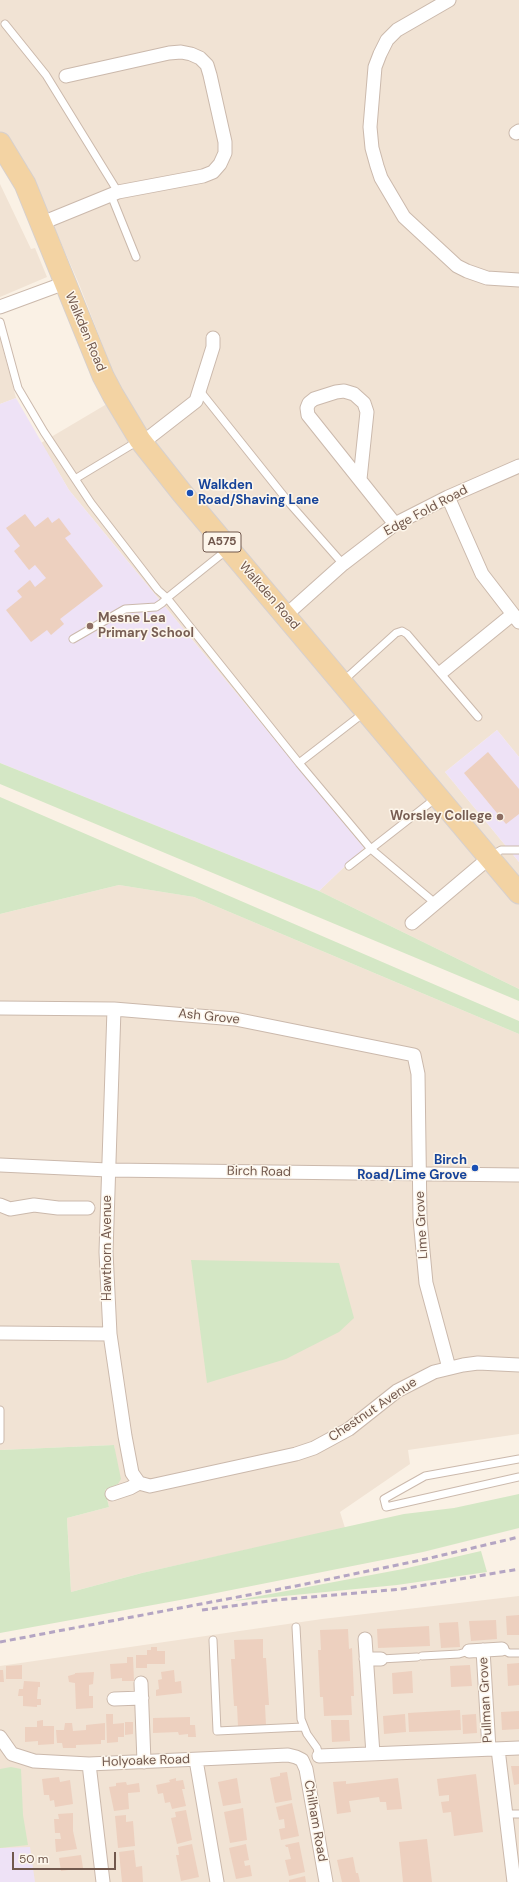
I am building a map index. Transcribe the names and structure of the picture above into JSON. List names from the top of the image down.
{
  "streets": {
    "main road": ["Walkden Road", "A575"],
    "street": [
      "Edge Fold Road",
      "Ash Grove",
      "Birch Road",
      "Lime Grove",
      "Hawthorn Avenue",
      "Chestnut Avenue",
      "Pullman Grove",
      "Holyoake Road",
      "Chilham Road"
    ]
  },
  "crossings": [
    ["Walkden Road", "Edge Fold Road"],
    ["Ash Grove", "Lime Grove"],
    ["Ash Grove", "Hawthorn Avenue"],
    ["Birch Road", "Lime Grove"],
    ["Birch Road", "Hawthorn Avenue"],
    ["Lime Grove", "Chestnut Avenue"],
    ["Hawthorn Avenue", "Chestnut Avenue"],
    ["Holyoake Road", "Chilham Road"]
  ],
  "places": [
    "Walkden Road/Shaving Lane",
    "Mesne Lea Primary School",
    "Worsley College",
    "Birch Road/Lime Grove"
  ],
  "scale_bar": "50 m"
}
